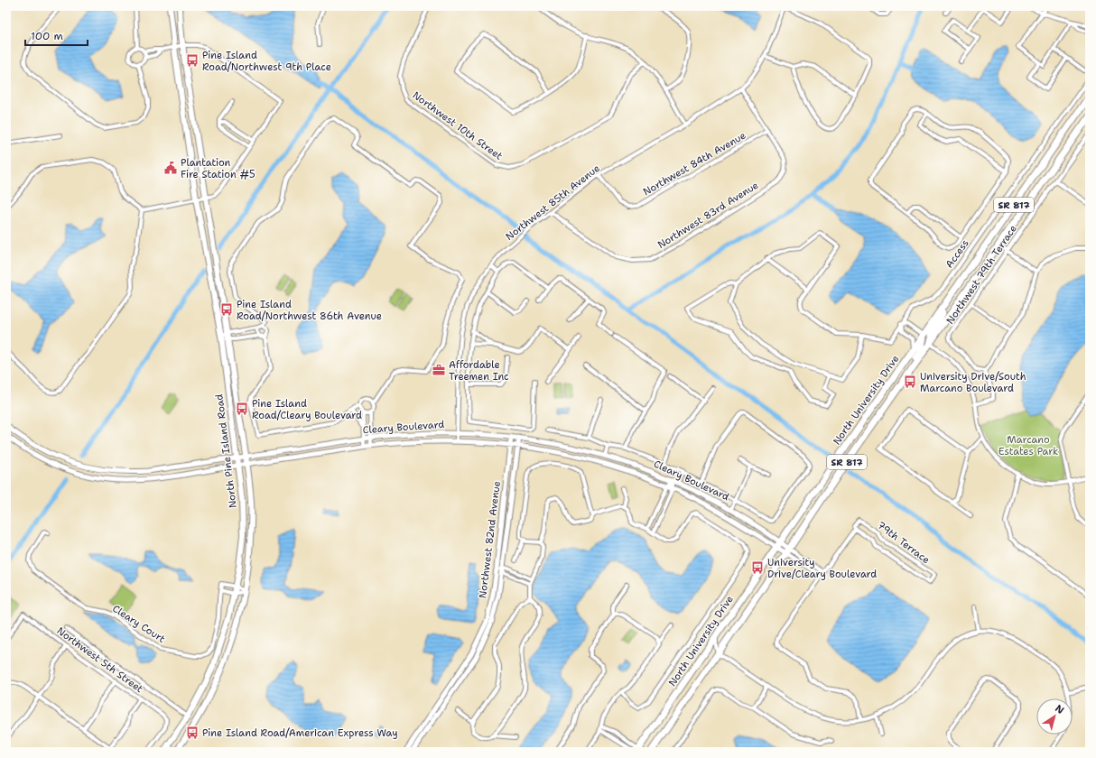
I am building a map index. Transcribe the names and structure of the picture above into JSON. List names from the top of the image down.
{
  "streets": {
    "main road": ["SR 817", "North University Drive", "North Pine Island Road"],
    "street": [
      "Northwest 10th Street",
      "Northwest 84th Avenue",
      "Northwest 85th Avenue",
      "Northwest 83rd Avenue",
      "Access",
      "Northwest 79th Terrace",
      "Cleary Boulevard",
      "Northwest 82nd Avenue",
      "79th Terrace",
      "Cleary Court",
      "Northwest 5th Street"
    ]
  },
  "crossings": [
    ["Northwest 84th Avenue", "Northwest 85th Avenue"],
    ["Northwest 84th Avenue", "Northwest 83rd Avenue"],
    ["Northwest 85th Avenue", "Northwest 83rd Avenue"],
    ["Northwest 85th Avenue", "Cleary Boulevard"],
    ["North University Drive", "Cleary Boulevard"],
    ["Cleary Boulevard", "North Pine Island Road"],
    ["Cleary Boulevard", "Northwest 82nd Avenue"],
    ["North Pine Island Road", "Cleary Court"]
  ],
  "parks": ["Marcano Estates Park"],
  "places": {
    "bus stop": [
      "Pine Island Road/Northwest 9th Place",
      "Pine Island Road/Northwest 86th Avenue",
      "University Drive/South Marcano Boulevard",
      "Pine Island Road/Cleary Boulevard",
      "University Drive/Cleary Boulevard",
      "Pine Island Road/American Express Way"
    ],
    "public building": ["Plantation Fire Station #5"],
    "office": ["Affordable Treemen Inc"]
  },
  "scale_bar": "100 m",
  "north": "top right"
}
